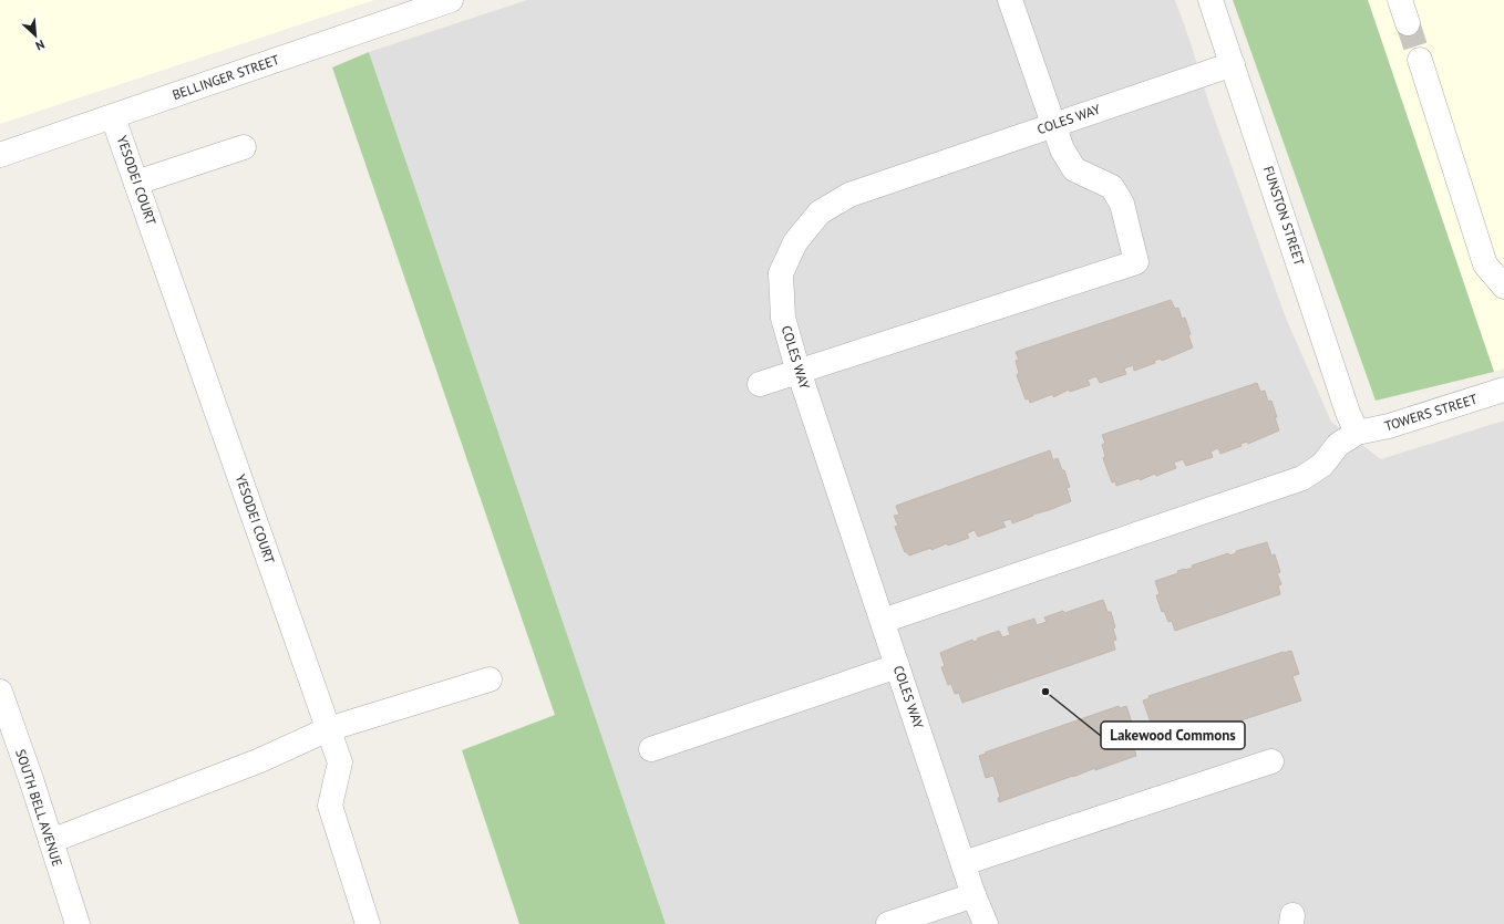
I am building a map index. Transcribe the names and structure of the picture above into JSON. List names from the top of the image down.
{
  "streets": {
    "street": [
      "BELLINGER STREET",
      "COLES WAY",
      "YESODEI COURT",
      "FUNSTON STREET",
      "TOWERS STREET",
      "SOUTH BELL AVENUE"
    ]
  },
  "crossings": [
    ["BELLINGER STREET", "YESODEI COURT"],
    ["COLES WAY", "FUNSTON STREET"],
    ["FUNSTON STREET", "TOWERS STREET"]
  ],
  "places": ["Lakewood Commons"],
  "north": "bottom right"
}
